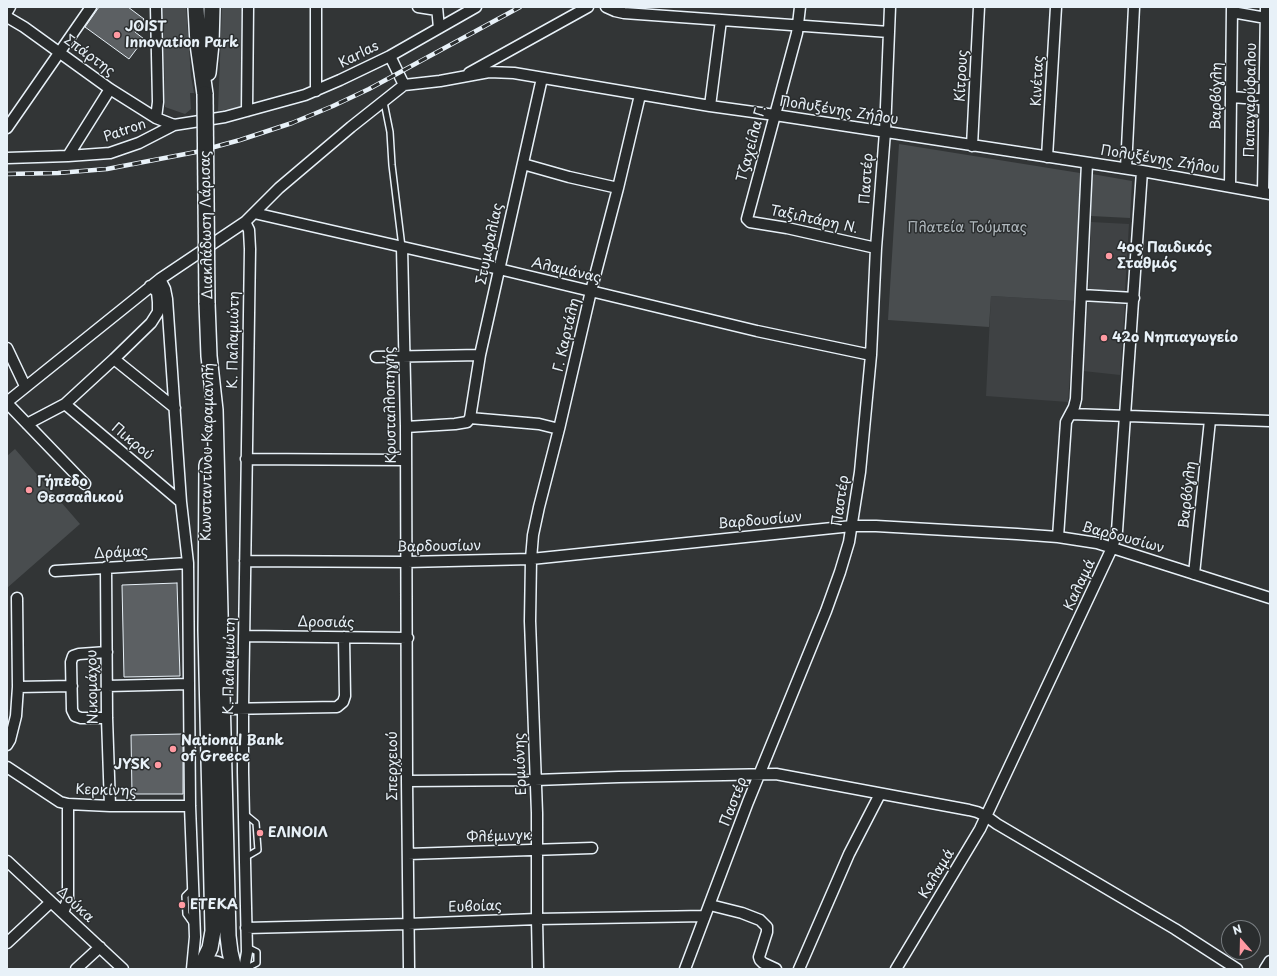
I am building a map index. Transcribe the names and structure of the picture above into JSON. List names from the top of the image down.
{
  "streets": {
    "main road": ["Διακλάδωση Λάρισας", "Κωνσταντίνου Καραμανλή"],
    "street": [
      "Karlas",
      "Σπάρτης",
      "Κίτρους",
      "Κινέτας",
      "Βαρβόγλη",
      "Παπαγαρύφαλου",
      "Πολυξένης Ζήλου",
      "Patron",
      "Τζαχείλα Γ.",
      "Παστέρ",
      "Ταξιλτάρη Ν.",
      "Στυμφαλίας",
      "Αλαμάνας",
      "Γ. Καρτάλη",
      "Κ. Παλαμιώτη",
      "Κρυσταλλοπηγής",
      "Πικρού",
      "Βαρδουσίων",
      "Δράμας",
      "Καλαμά",
      "Δροσιάς",
      "Νικομάχου",
      "Ερμιόνης",
      "Σπερχειού",
      "Κερκίνης",
      "Φλέμινγκ",
      "Δούκα",
      "Ευβοίας"
    ]
  },
  "crossings": [
    ["Karlas", "Patron"],
    ["Σπάρτης", "Patron"],
    ["Κίτρους", "Πολυξένης Ζήλου"],
    ["Κινέτας", "Πολυξένης Ζήλου"],
    ["Βαρβόγλη", "Πολυξένης Ζήλου"],
    ["Βαρβόγλη", "Βαρδουσίων"],
    ["Παπαγαρύφαλου", "Πολυξένης Ζήλου"],
    ["Πολυξένης Ζήλου", "Τζαχείλα Γ."],
    ["Πολυξένης Ζήλου", "Παστέρ"],
    ["Πολυξένης Ζήλου", "Στυμφαλίας"],
    ["Πολυξένης Ζήλου", "Γ. Καρτάλη"],
    ["Πολυξένης Ζήλου", "Καλαμά"],
    ["Τζαχείλα Γ.", "Ταξιλτάρη Ν."],
    ["Παστέρ", "Ταξιλτάρη Ν."],
    ["Παστέρ", "Αλαμάνας"],
    ["Παστέρ", "Βαρδουσίων"],
    ["Παστέρ", "Ευβοίας"],
    ["Διακλάδωση Λάρισας", "Κωνσταντίνου Καραμανλή"],
    ["Στυμφαλίας", "Αλαμάνας"],
    ["Αλαμάνας", "Γ. Καρτάλη"],
    ["Αλαμάνας", "Κρυσταλλοπηγής"],
    ["Γ. Καρτάλη", "Βαρδουσίων"],
    ["Γ. Καρτάλη", "Ερμιόνης"],
    ["Κ. Παλαμιώτη", "Βαρδουσίων"],
    ["Κ. Παλαμιώτη", "Δροσιάς"],
    ["Κ. Παλαμιώτη", "Ευβοίας"],
    ["Κρυσταλλοπηγής", "Βαρδουσίων"],
    ["Κρυσταλλοπηγής", "Σπερχειού"],
    ["Πικρού", "Κωνσταντίνου Καραμανλή"],
    ["Κωνσταντίνου Καραμανλή", "Δράμας"],
    ["Κωνσταντίνου Καραμανλή", "Κερκίνης"],
    ["Βαρδουσίων", "Καλαμά"],
    ["Βαρδουσίων", "Ερμιόνης"],
    ["Βαρδουσίων", "Σπερχειού"],
    ["Δράμας", "Νικομάχου"],
    ["Δροσιάς", "Σπερχειού"],
    ["Νικομάχου", "Κερκίνης"],
    ["Ερμιόνης", "Φλέμινγκ"],
    ["Ερμιόνης", "Ευβοίας"],
    ["Σπερχειού", "Φλέμινγκ"],
    ["Σπερχειού", "Ευβοίας"]
  ],
  "parks": ["Πλατεία Τούμπας"],
  "places": [
    "JOIST Innovation Park",
    "4ος Παιδικός Σταθμός",
    "42ο Νηπιαγωγείο",
    "Γήπεδο Θεσσαλικού",
    "National Bank of Greece",
    "JYSK",
    "ΕΛΙΝΟΙΛ",
    "ΕΤΕΚΑ"
  ],
  "north": "top"
}
